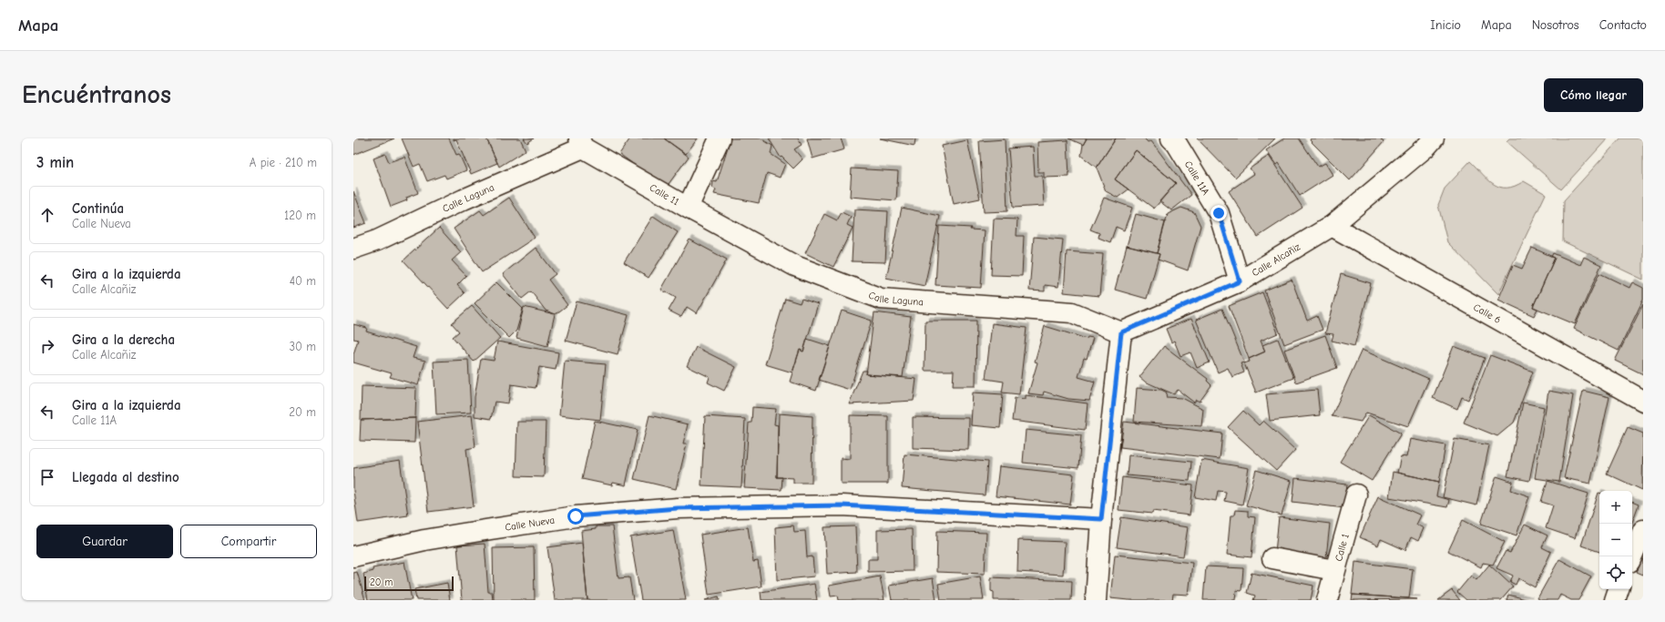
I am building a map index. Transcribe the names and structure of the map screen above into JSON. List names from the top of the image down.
{
  "streets": {
    "street": [
      "Calle 11A",
      "Calle 11",
      "Calle Laguna",
      "Calle Alcañiz",
      "Calle 6",
      "Calle Nueva",
      "Calle 1"
    ]
  },
  "crossings": [
    ["Calle 11A", "Calle Alcañiz"],
    ["Calle 11", "Calle Laguna"],
    ["Calle Laguna", "Calle Alcañiz"],
    ["Calle Alcañiz", "Calle 6"]
  ],
  "scale_bar": "20 m",
  "page": {
    "header": "Mapa",
    "nav": [
      "Inicio",
      "Mapa",
      "Nosotros",
      "Contacto"
    ],
    "buttons": [
      "Cómo llegar",
      ["Guardar", "Compartir"]
    ],
    "title": "Encuéntranos",
    "heading": ["3 min", "A pie · 210 m"],
    "list": [
      ["Continúa", "Calle Nueva", "120 m"],
      ["Gira a la izquierda", "Calle Alcañiz", "40 m"],
      ["Gira a la derecha", "Calle Alcañiz", "30 m"],
      ["Gira a la izquierda", "Calle 11A", "20 m"],
      "Llegada al destino"
    ],
    "map_buttons": ["+", "−"],
    "scale": "20 m"
  }
}
